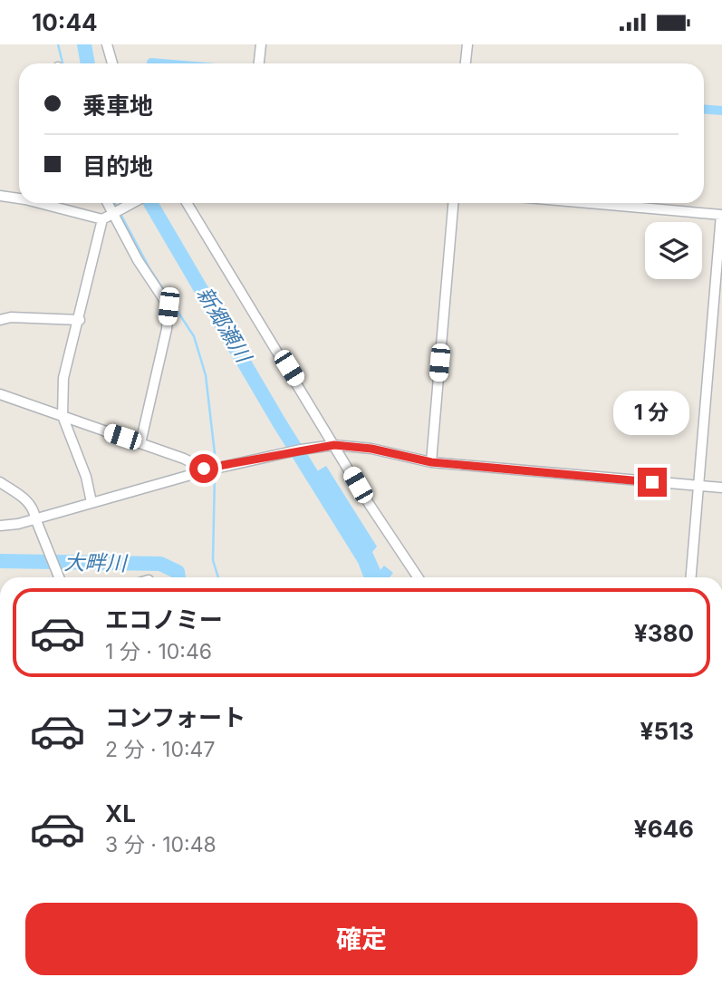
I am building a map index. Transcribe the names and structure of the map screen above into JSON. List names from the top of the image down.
{
  "water": ["新郷瀬川", "大畔川"],
  "page": {
    "status": "10:44",
    "banner": ["乗車地", "目的地"],
    "bubble": "1 分",
    "list": [
      {
        "name": "エコノミー",
        "note": "1 分 · 10:46",
        "value": "¥380"
      },
      {
        "name": "コンフォート",
        "note": "2 分 · 10:47",
        "value": "¥513"
      },
      {
        "name": "XL",
        "note": "3 分 · 10:48",
        "value": "¥646"
      }
    ],
    "buttons": "確定"
  }
}
